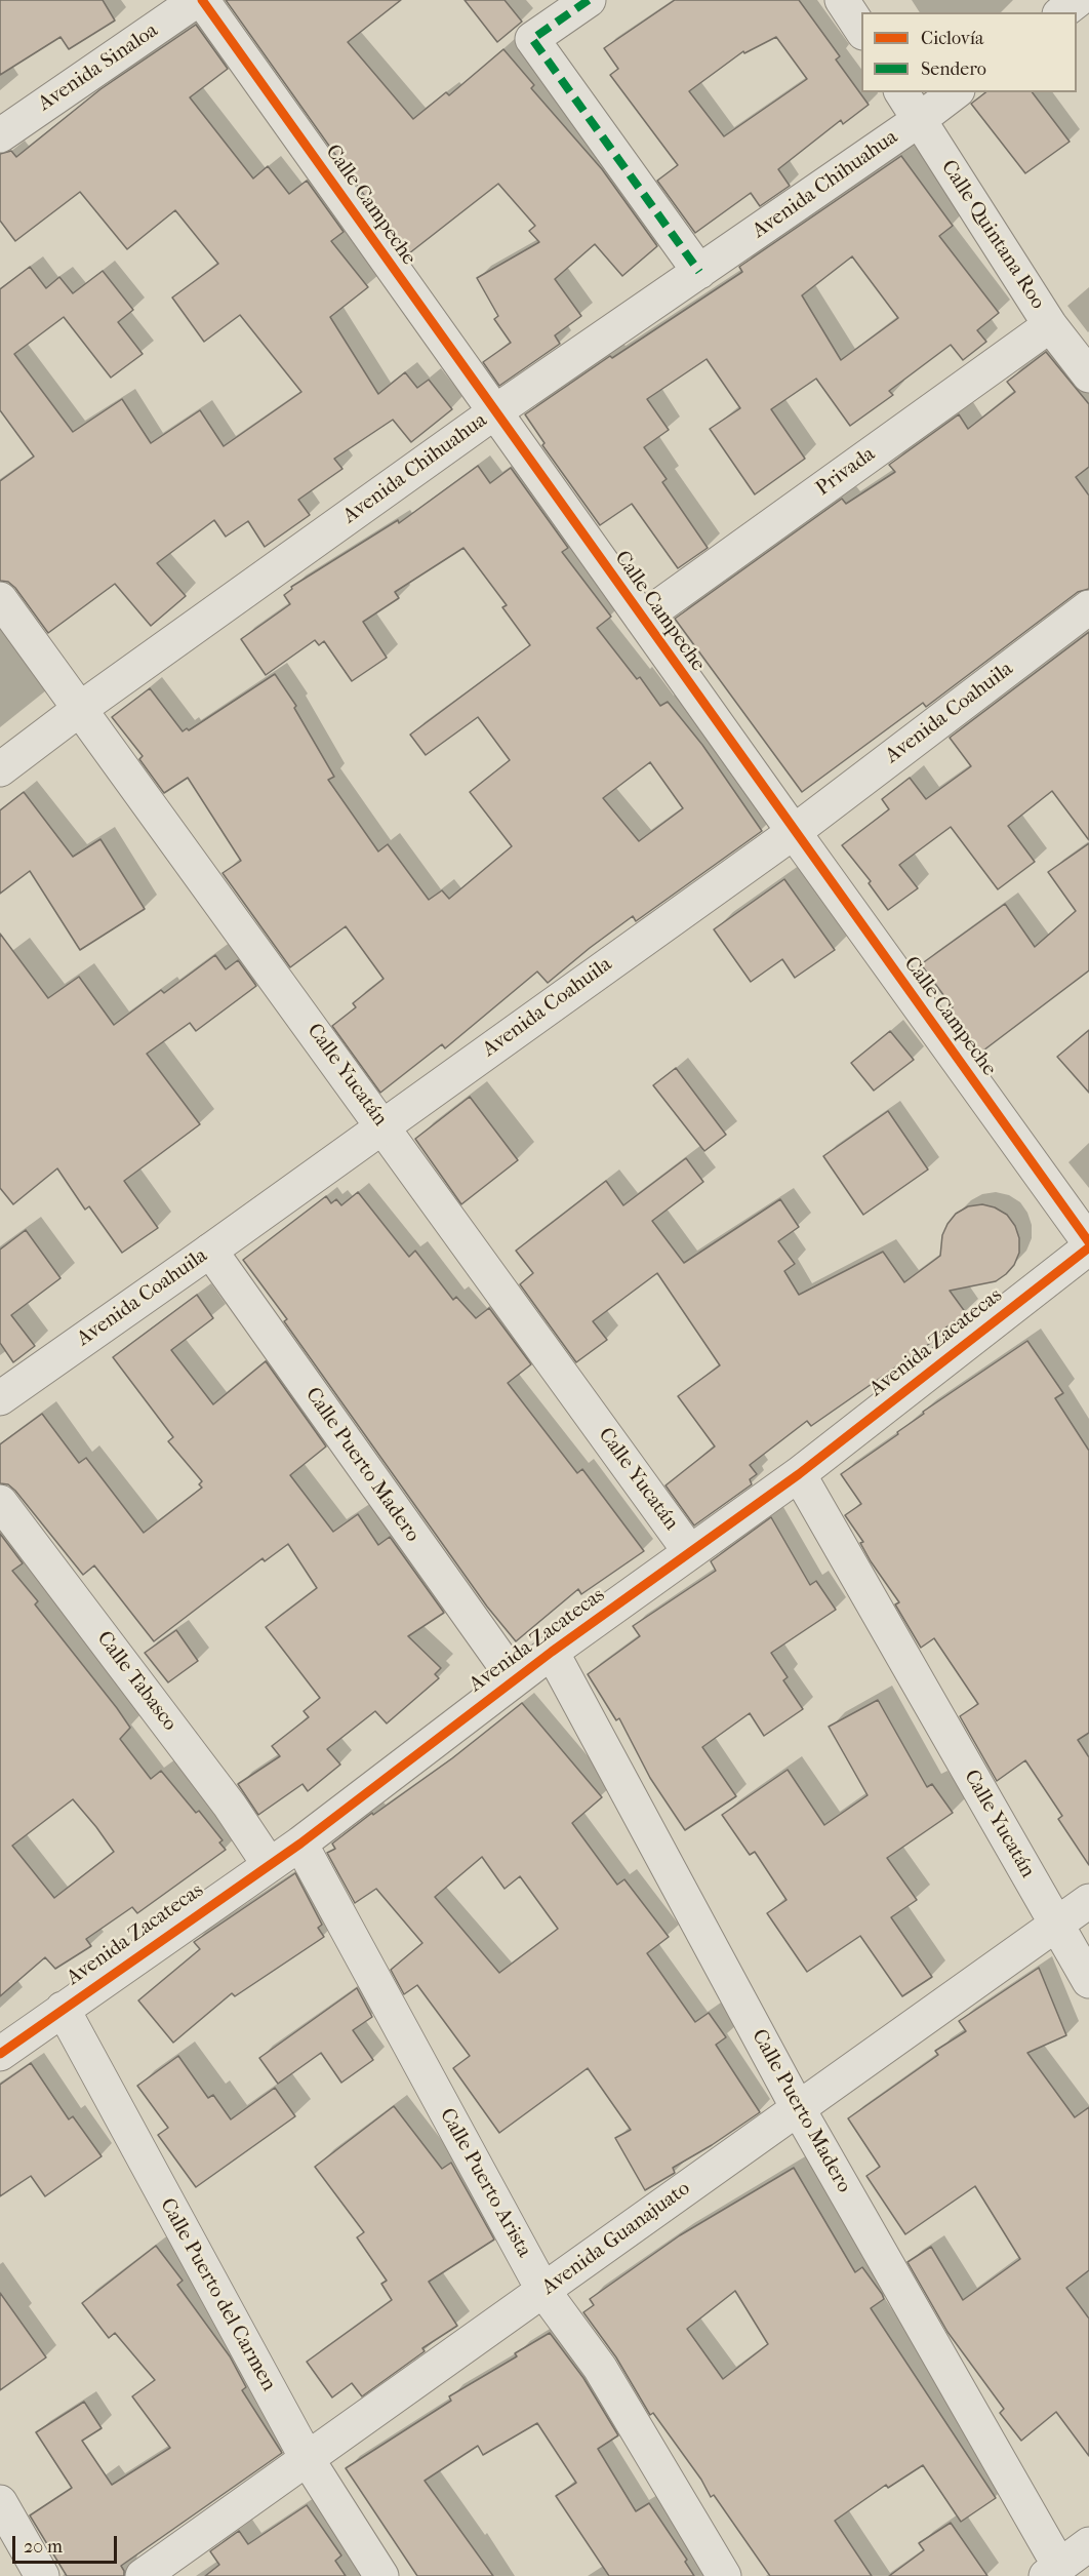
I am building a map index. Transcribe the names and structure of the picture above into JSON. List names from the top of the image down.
{
  "streets": {
    "street": [
      "Avenida Sinaloa",
      "Avenida Chihuahua",
      "Calle Campeche",
      "Calle Quintana Roo",
      "Privada",
      "Avenida Coahuila",
      "Calle Yucatán",
      "Avenida Zacatecas",
      "Calle Puerto Madero",
      "Calle Tabasco",
      "Calle Puerto Arista",
      "Avenida Guanajuato",
      "Calle Puerto del Carmen"
    ]
  },
  "crossings": [
    ["Avenida Chihuahua", "Calle Campeche"],
    ["Avenida Chihuahua", "Calle Quintana Roo"],
    ["Avenida Chihuahua", "Calle Yucatán"],
    ["Calle Campeche", "Privada"],
    ["Calle Campeche", "Avenida Coahuila"],
    ["Calle Quintana Roo", "Privada"],
    ["Avenida Coahuila", "Calle Yucatán"],
    ["Avenida Coahuila", "Calle Puerto Madero"],
    ["Calle Yucatán", "Avenida Zacatecas"],
    ["Calle Yucatán", "Avenida Guanajuato"],
    ["Avenida Zacatecas", "Calle Puerto Madero"],
    ["Avenida Zacatecas", "Calle Tabasco"],
    ["Avenida Zacatecas", "Calle Puerto Arista"],
    ["Avenida Zacatecas", "Calle Puerto del Carmen"],
    ["Calle Puerto Madero", "Avenida Guanajuato"],
    ["Calle Puerto Arista", "Avenida Guanajuato"],
    ["Avenida Guanajuato", "Calle Puerto del Carmen"]
  ],
  "legend": ["Ciclovía", "Sendero"],
  "scale_bar": "20 m"
}
